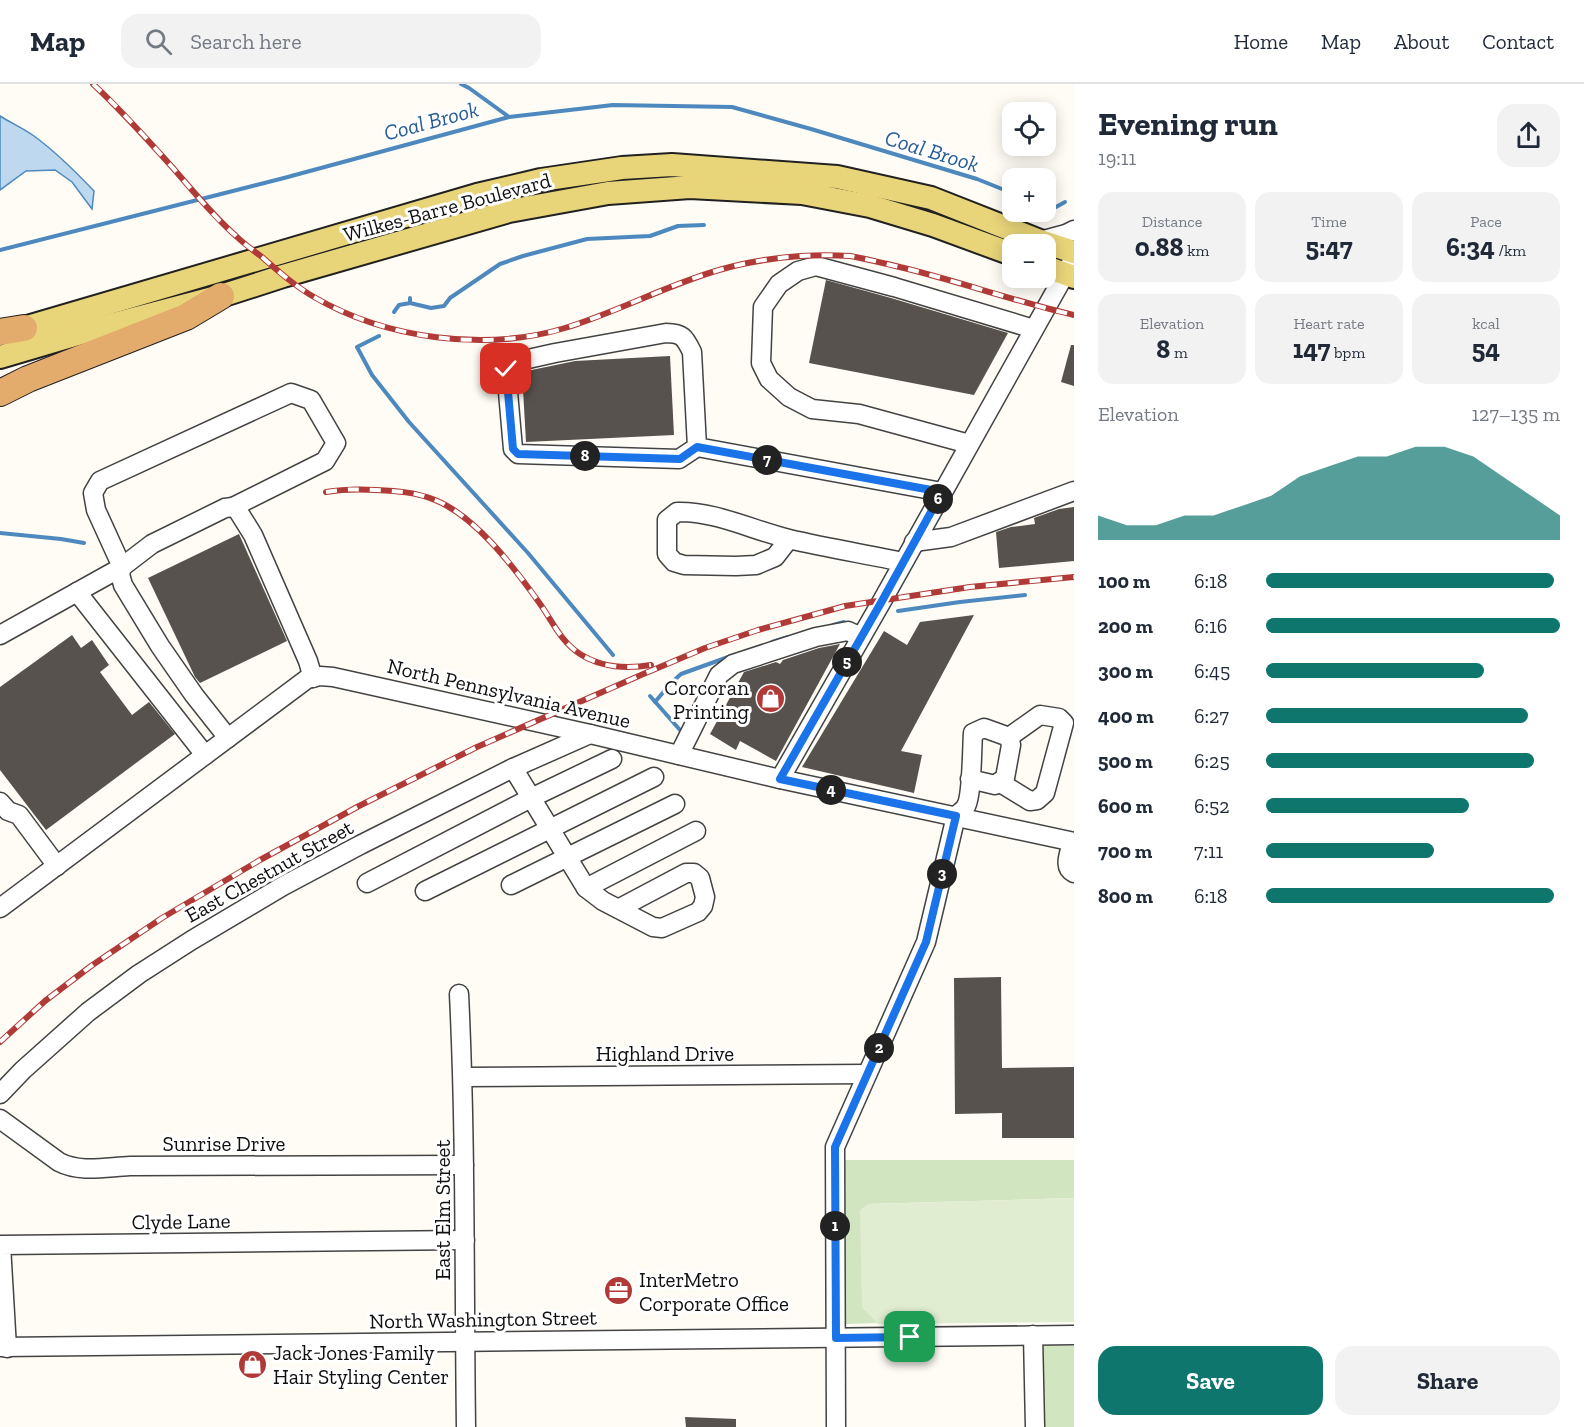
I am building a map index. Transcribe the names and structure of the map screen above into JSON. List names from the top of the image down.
{
  "streets": {
    "main road": ["Wilkes-Barre Boulevard"],
    "street": [
      "North Pennsylvania Avenue",
      "East Chestnut Street",
      "Highland Drive",
      "Sunrise Drive",
      "East Elm Street",
      "Clyde Lane",
      "North Washington Street"
    ]
  },
  "crossings": [
    ["North Pennsylvania Avenue", "East Chestnut Street"],
    ["Highland Drive", "East Elm Street"],
    ["Sunrise Drive", "East Elm Street"],
    ["East Elm Street", "Clyde Lane"],
    ["East Elm Street", "North Washington Street"],
    ["Clyde Lane", "North Washington Street"]
  ],
  "water": ["Coal Brook"],
  "places": {
    "shop": ["Corcoran Printing", "Jack Jones Family Hair Styling Center"],
    "office": ["InterMetro Corporate Office"]
  },
  "page": {
    "header": "Map",
    "search": "Search here",
    "nav": [
      "Home",
      "Map",
      "About",
      "Contact"
    ],
    "heading": ["Evening run", "19:11"],
    "map_buttons": ["+", "−"],
    "stats": [
      ["Distance", "0.88 km"],
      ["Time", "5:47"],
      ["Pace", "6:34 /km"],
      ["Elevation", "8 m"],
      ["Heart rate", "147 bpm"],
      ["kcal", "54"]
    ],
    "chart": ["Elevation", "127–135 m"],
    "pins": [
      "8",
      "7",
      "6",
      "5",
      "4",
      "3",
      "2",
      "1"
    ],
    "list": [
      {
        "name": "100 m",
        "note": "6:18"
      },
      {
        "name": "200 m",
        "note": "6:16"
      },
      {
        "name": "300 m",
        "note": "6:45"
      },
      {
        "name": "400 m",
        "note": "6:27"
      },
      {
        "name": "500 m",
        "note": "6:25"
      },
      {
        "name": "600 m",
        "note": "6:52"
      },
      {
        "name": "700 m",
        "note": "7:11"
      },
      {
        "name": "800 m",
        "note": "6:18"
      }
    ],
    "buttons": ["Save", "Share"]
  }
}
